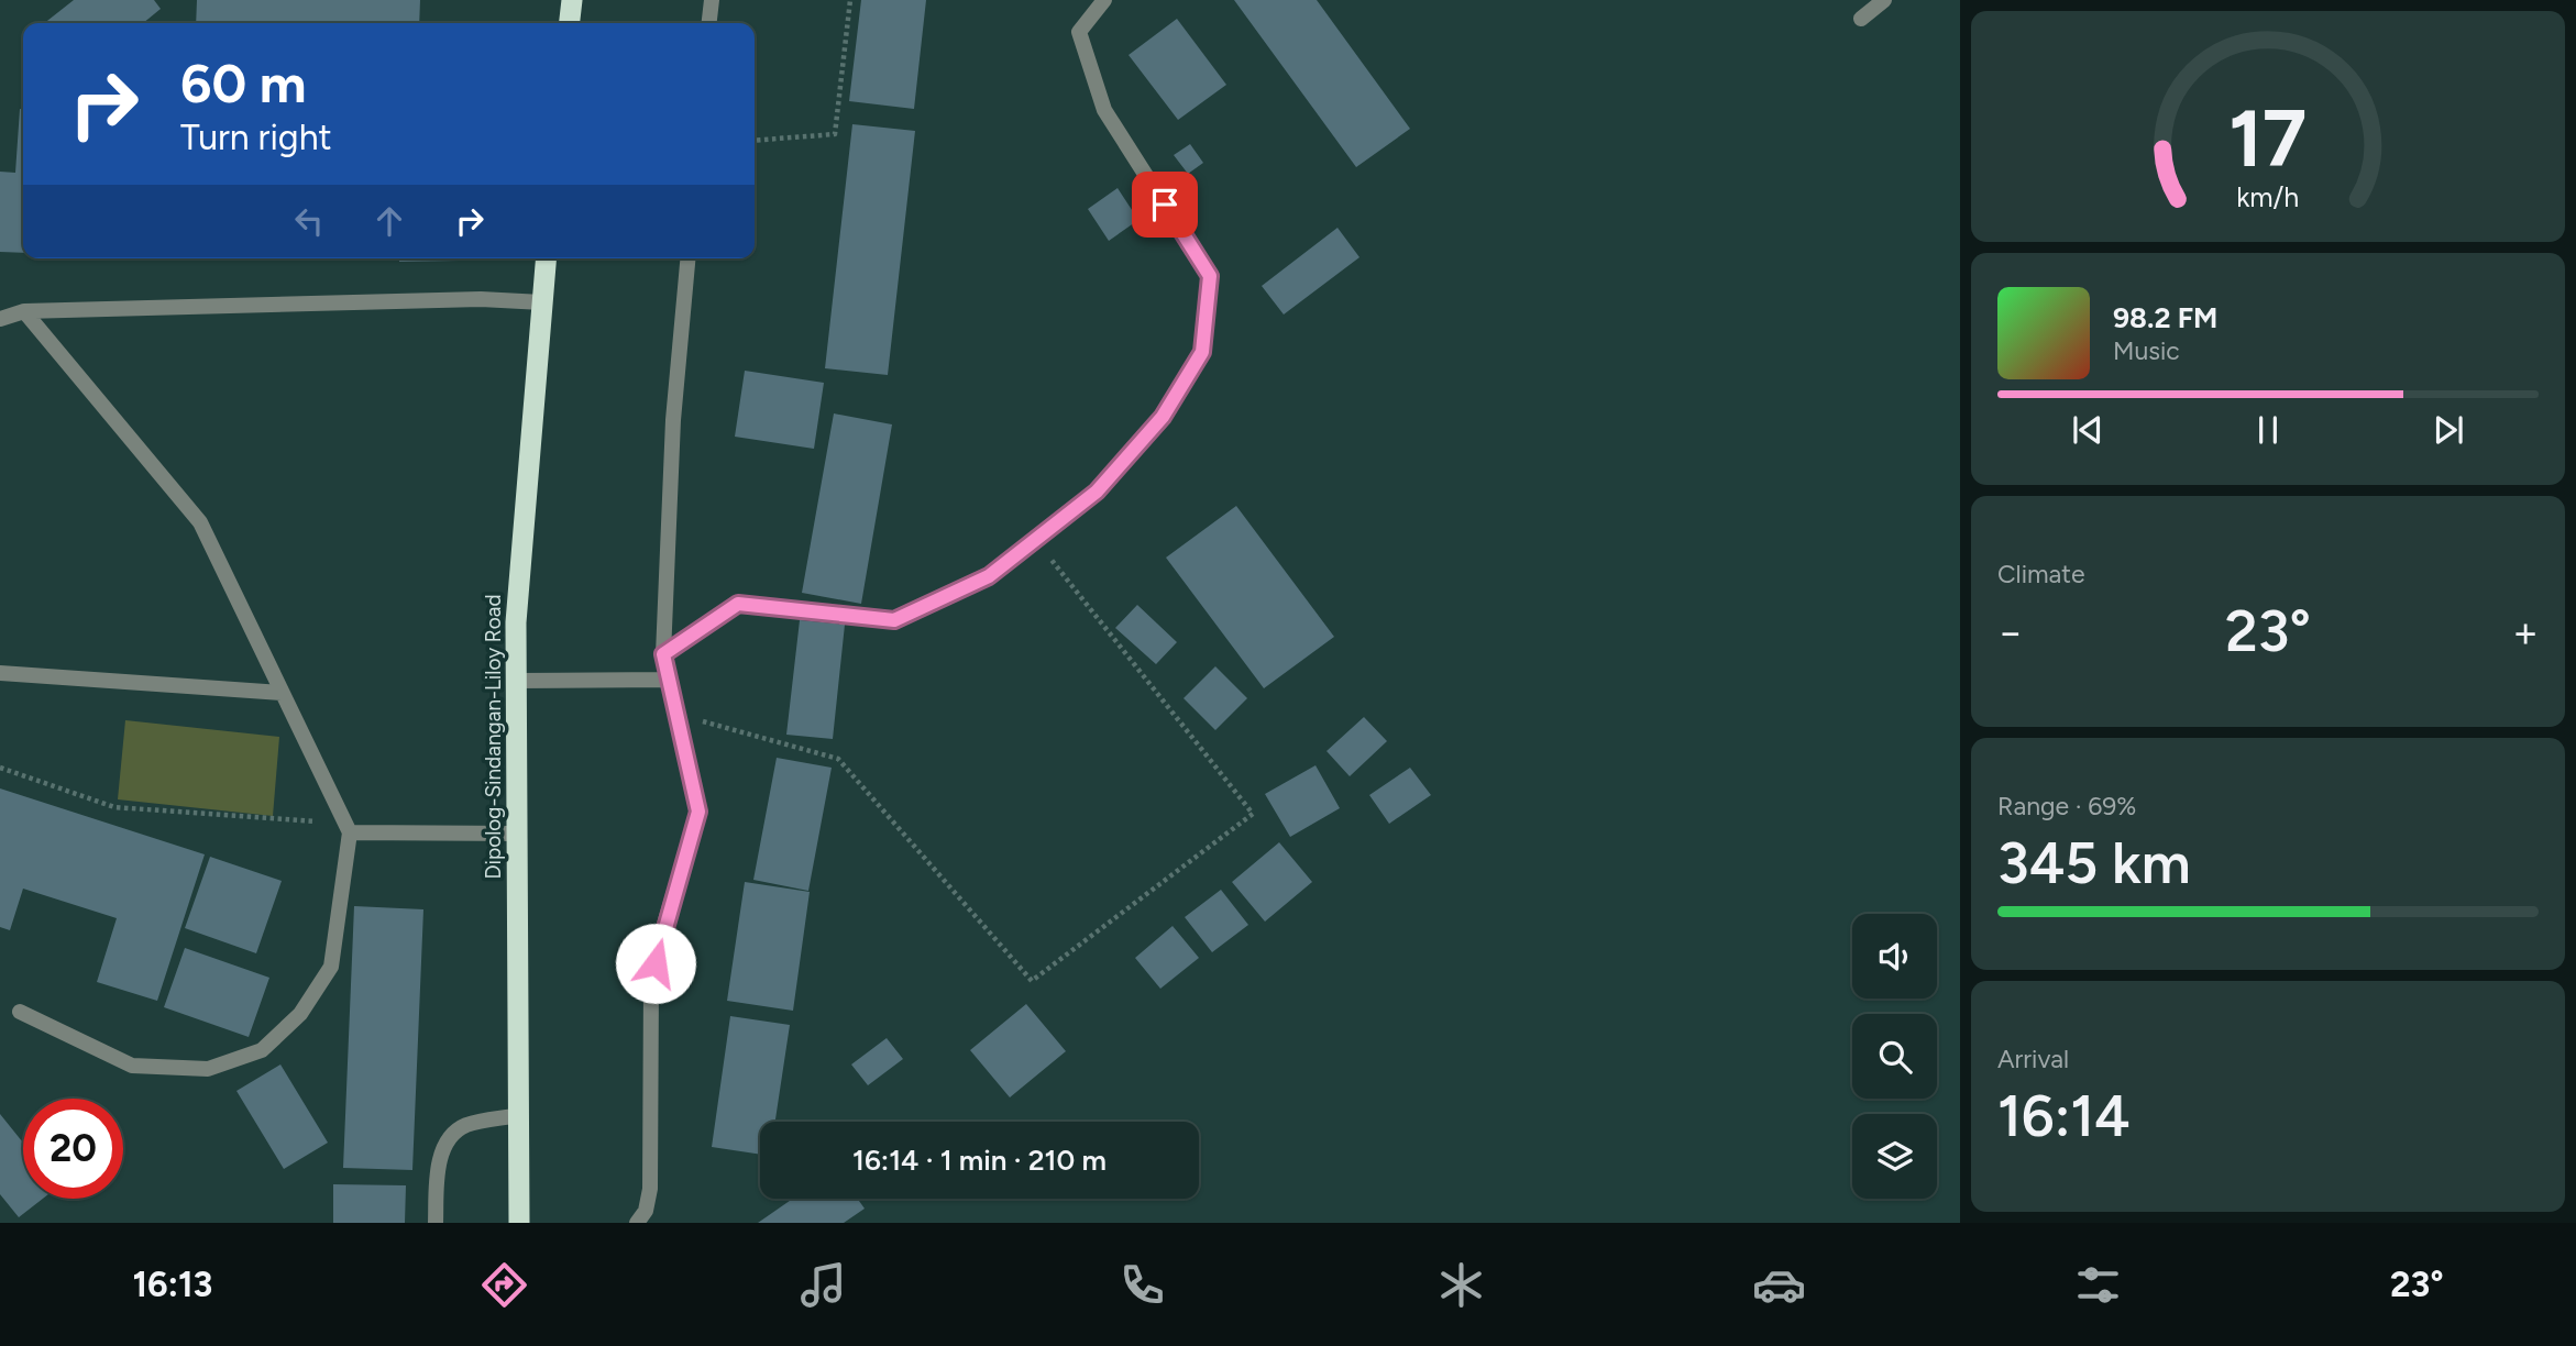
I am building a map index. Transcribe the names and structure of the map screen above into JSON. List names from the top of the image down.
{
  "streets": {
    "highway": ["Dipolog-Sindangan-Liloy Road"]
  },
  "page": {
    "turn": ["60 m", "Turn right"],
    "song": ["98.2 FM", "Music"],
    "tile": [
      "Climate",
      ["Range · 69%", "345 km"],
      ["Arrival", "16:14"]
    ],
    "heat": ["−", "23°", "+"],
    "limit": "20",
    "trip": "16:14 · 1 min · 210 m",
    "tabs": ["16:13", "23°"],
    "gauge": ["17", "km/h"]
  }
}
